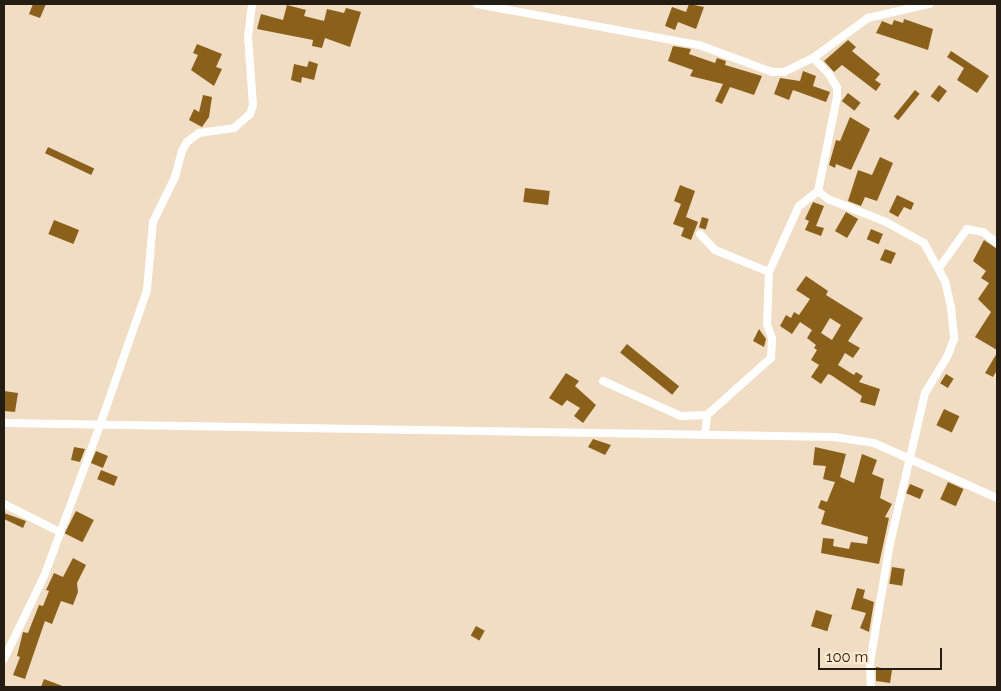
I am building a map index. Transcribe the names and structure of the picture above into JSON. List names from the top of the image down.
{
  "scale_bar": "100 m"
}
